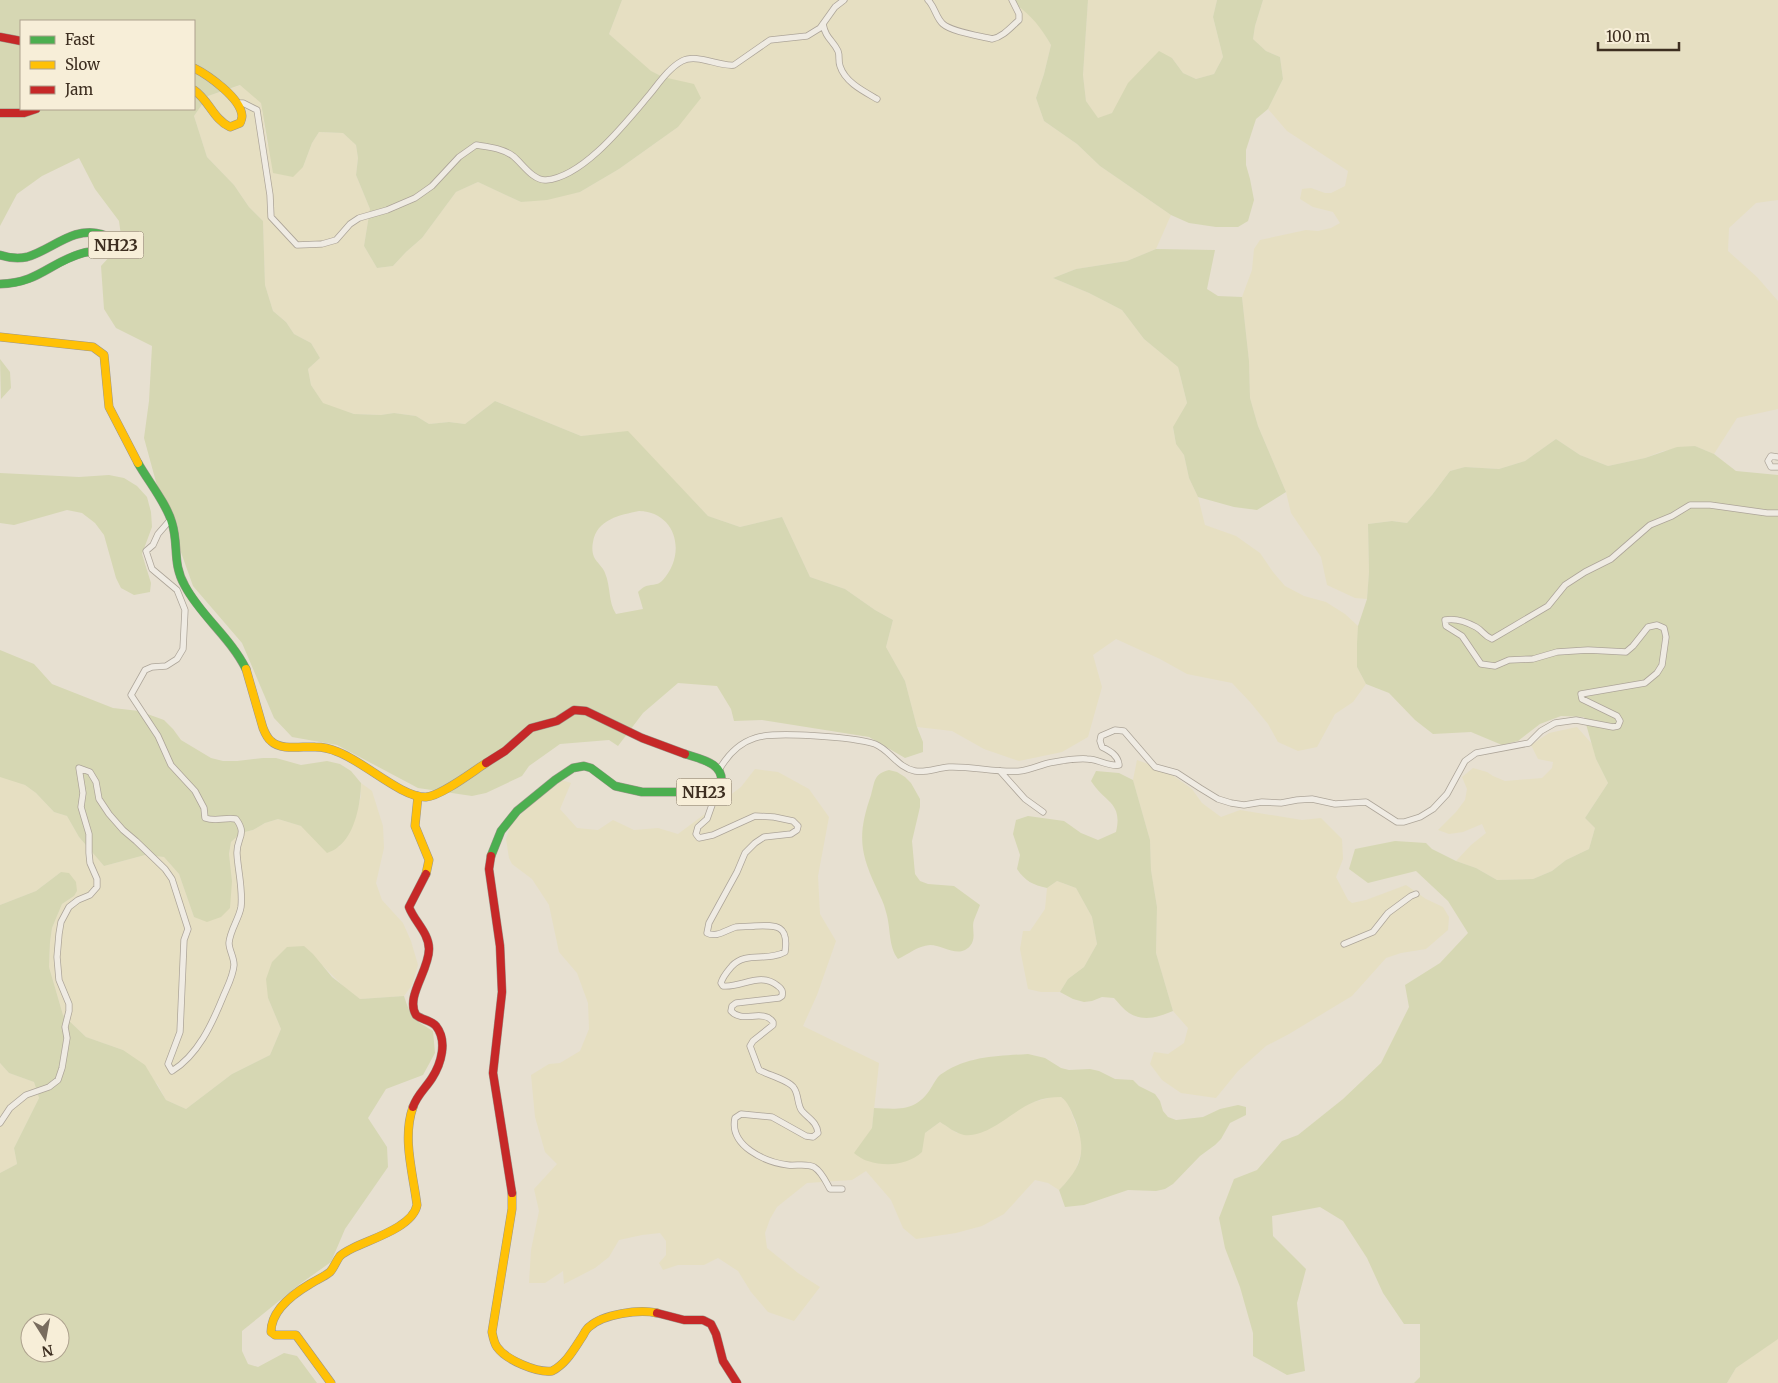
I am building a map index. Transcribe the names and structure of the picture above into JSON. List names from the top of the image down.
{
  "streets": {
    "main road": ["NH23"]
  },
  "legend": ["Fast", "Slow", "Jam"],
  "scale_bar": "100 m",
  "north": "bottom"
}
